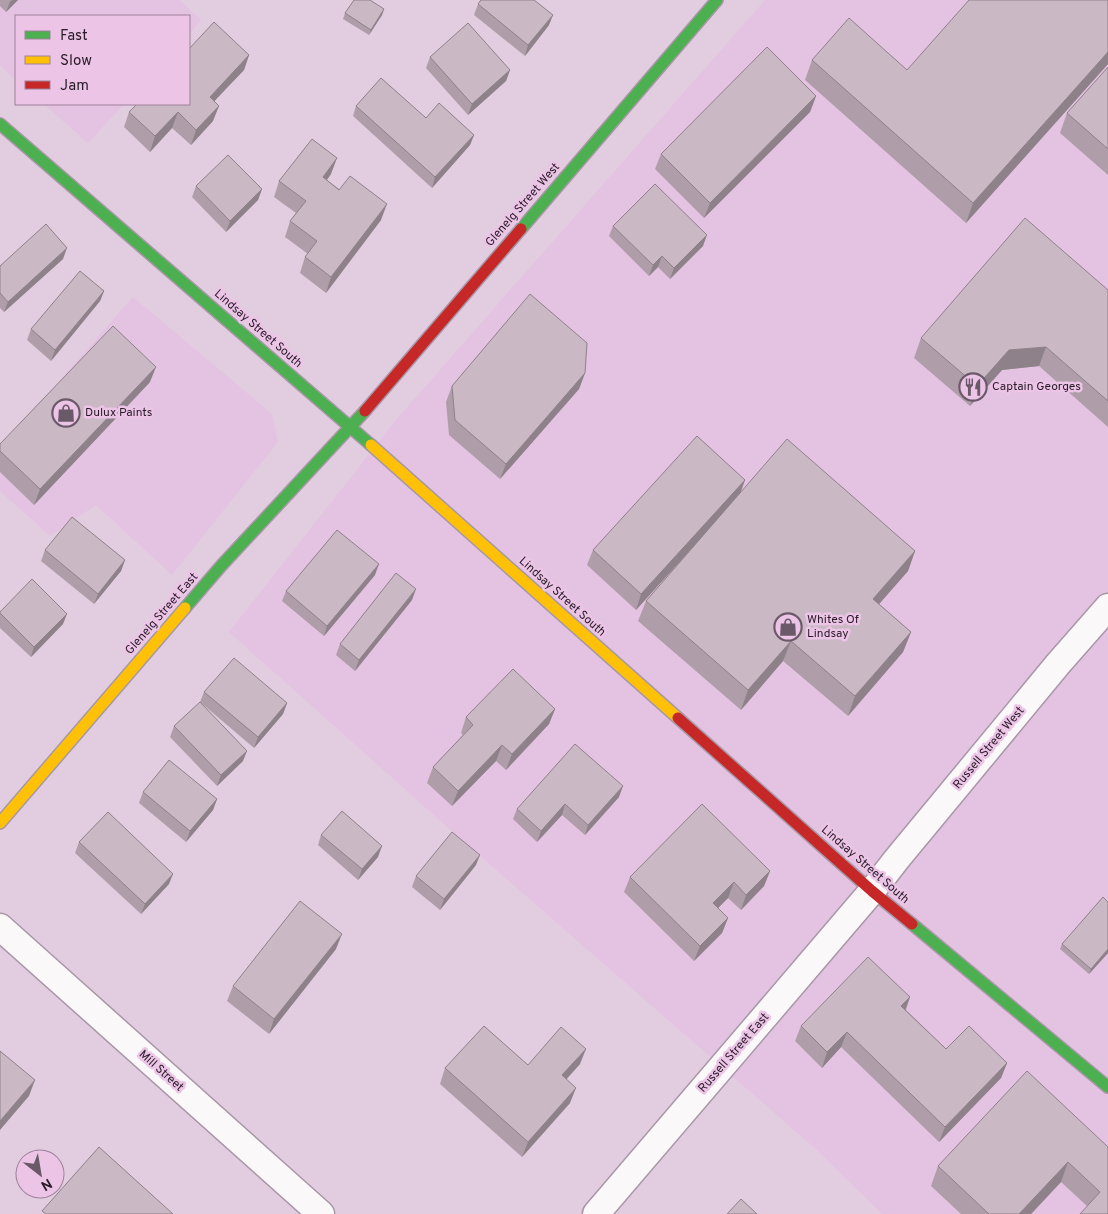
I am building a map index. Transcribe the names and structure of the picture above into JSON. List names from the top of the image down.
{
  "streets": {
    "main road": ["Glenelg Street West", "Lindsay Street South", "Glenelg Street East"],
    "street": ["Russell Street West", "Russell Street East", "Mill Street"]
  },
  "crossings": [
    ["Glenelg Street West", "Lindsay Street South"],
    ["Glenelg Street West", "Glenelg Street East"],
    ["Lindsay Street South", "Glenelg Street East"],
    ["Lindsay Street South", "Russell Street West"],
    ["Lindsay Street South", "Russell Street East"],
    ["Russell Street West", "Russell Street East"]
  ],
  "places": {
    "restaurant": ["Captain Georges"],
    "shop": ["Dulux Paints", "Whites Of Lindsay"]
  },
  "legend": ["Fast", "Slow", "Jam"],
  "north": "bottom right"
}
